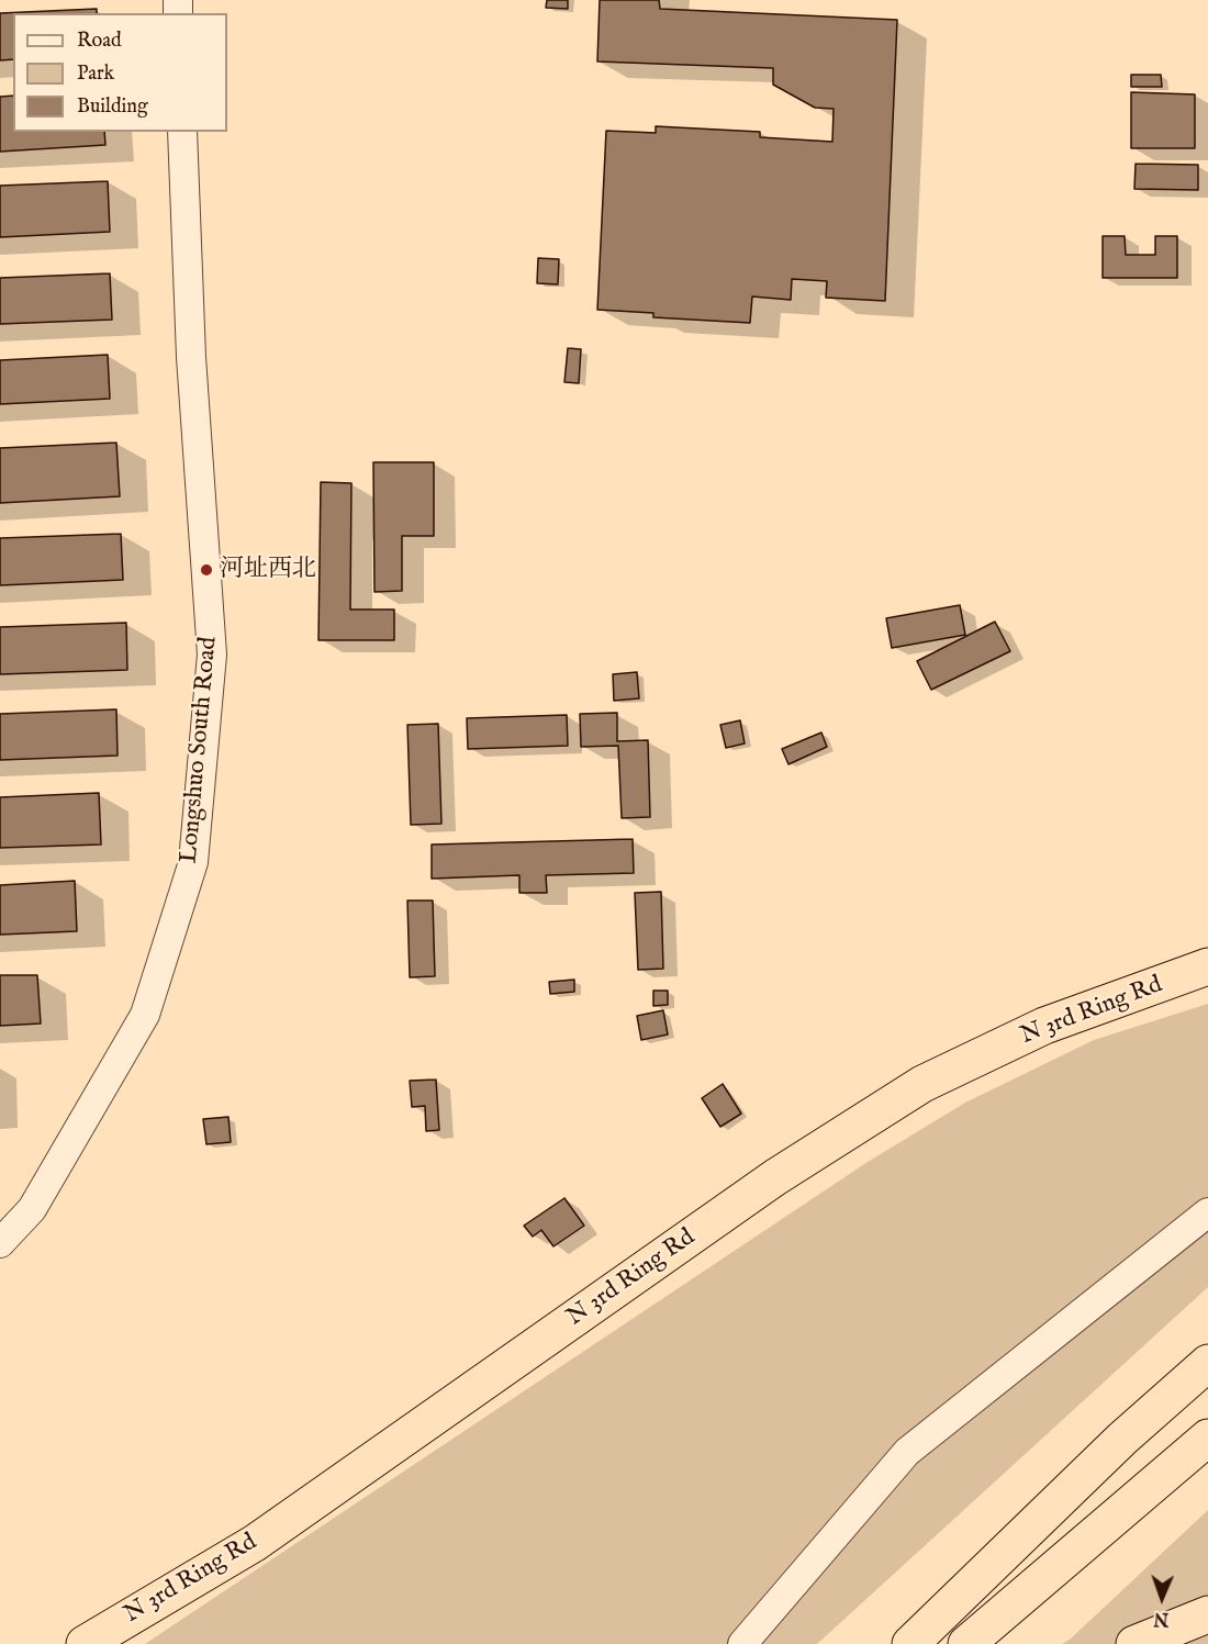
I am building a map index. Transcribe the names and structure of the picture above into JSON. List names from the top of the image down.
{
  "streets": {
    "highway": ["N 3rd Ring Rd"],
    "street": ["Longshuo South Road"]
  },
  "places": ["河址西北"],
  "legend": ["Road", "Park", "Building"],
  "north": "bottom"
}
